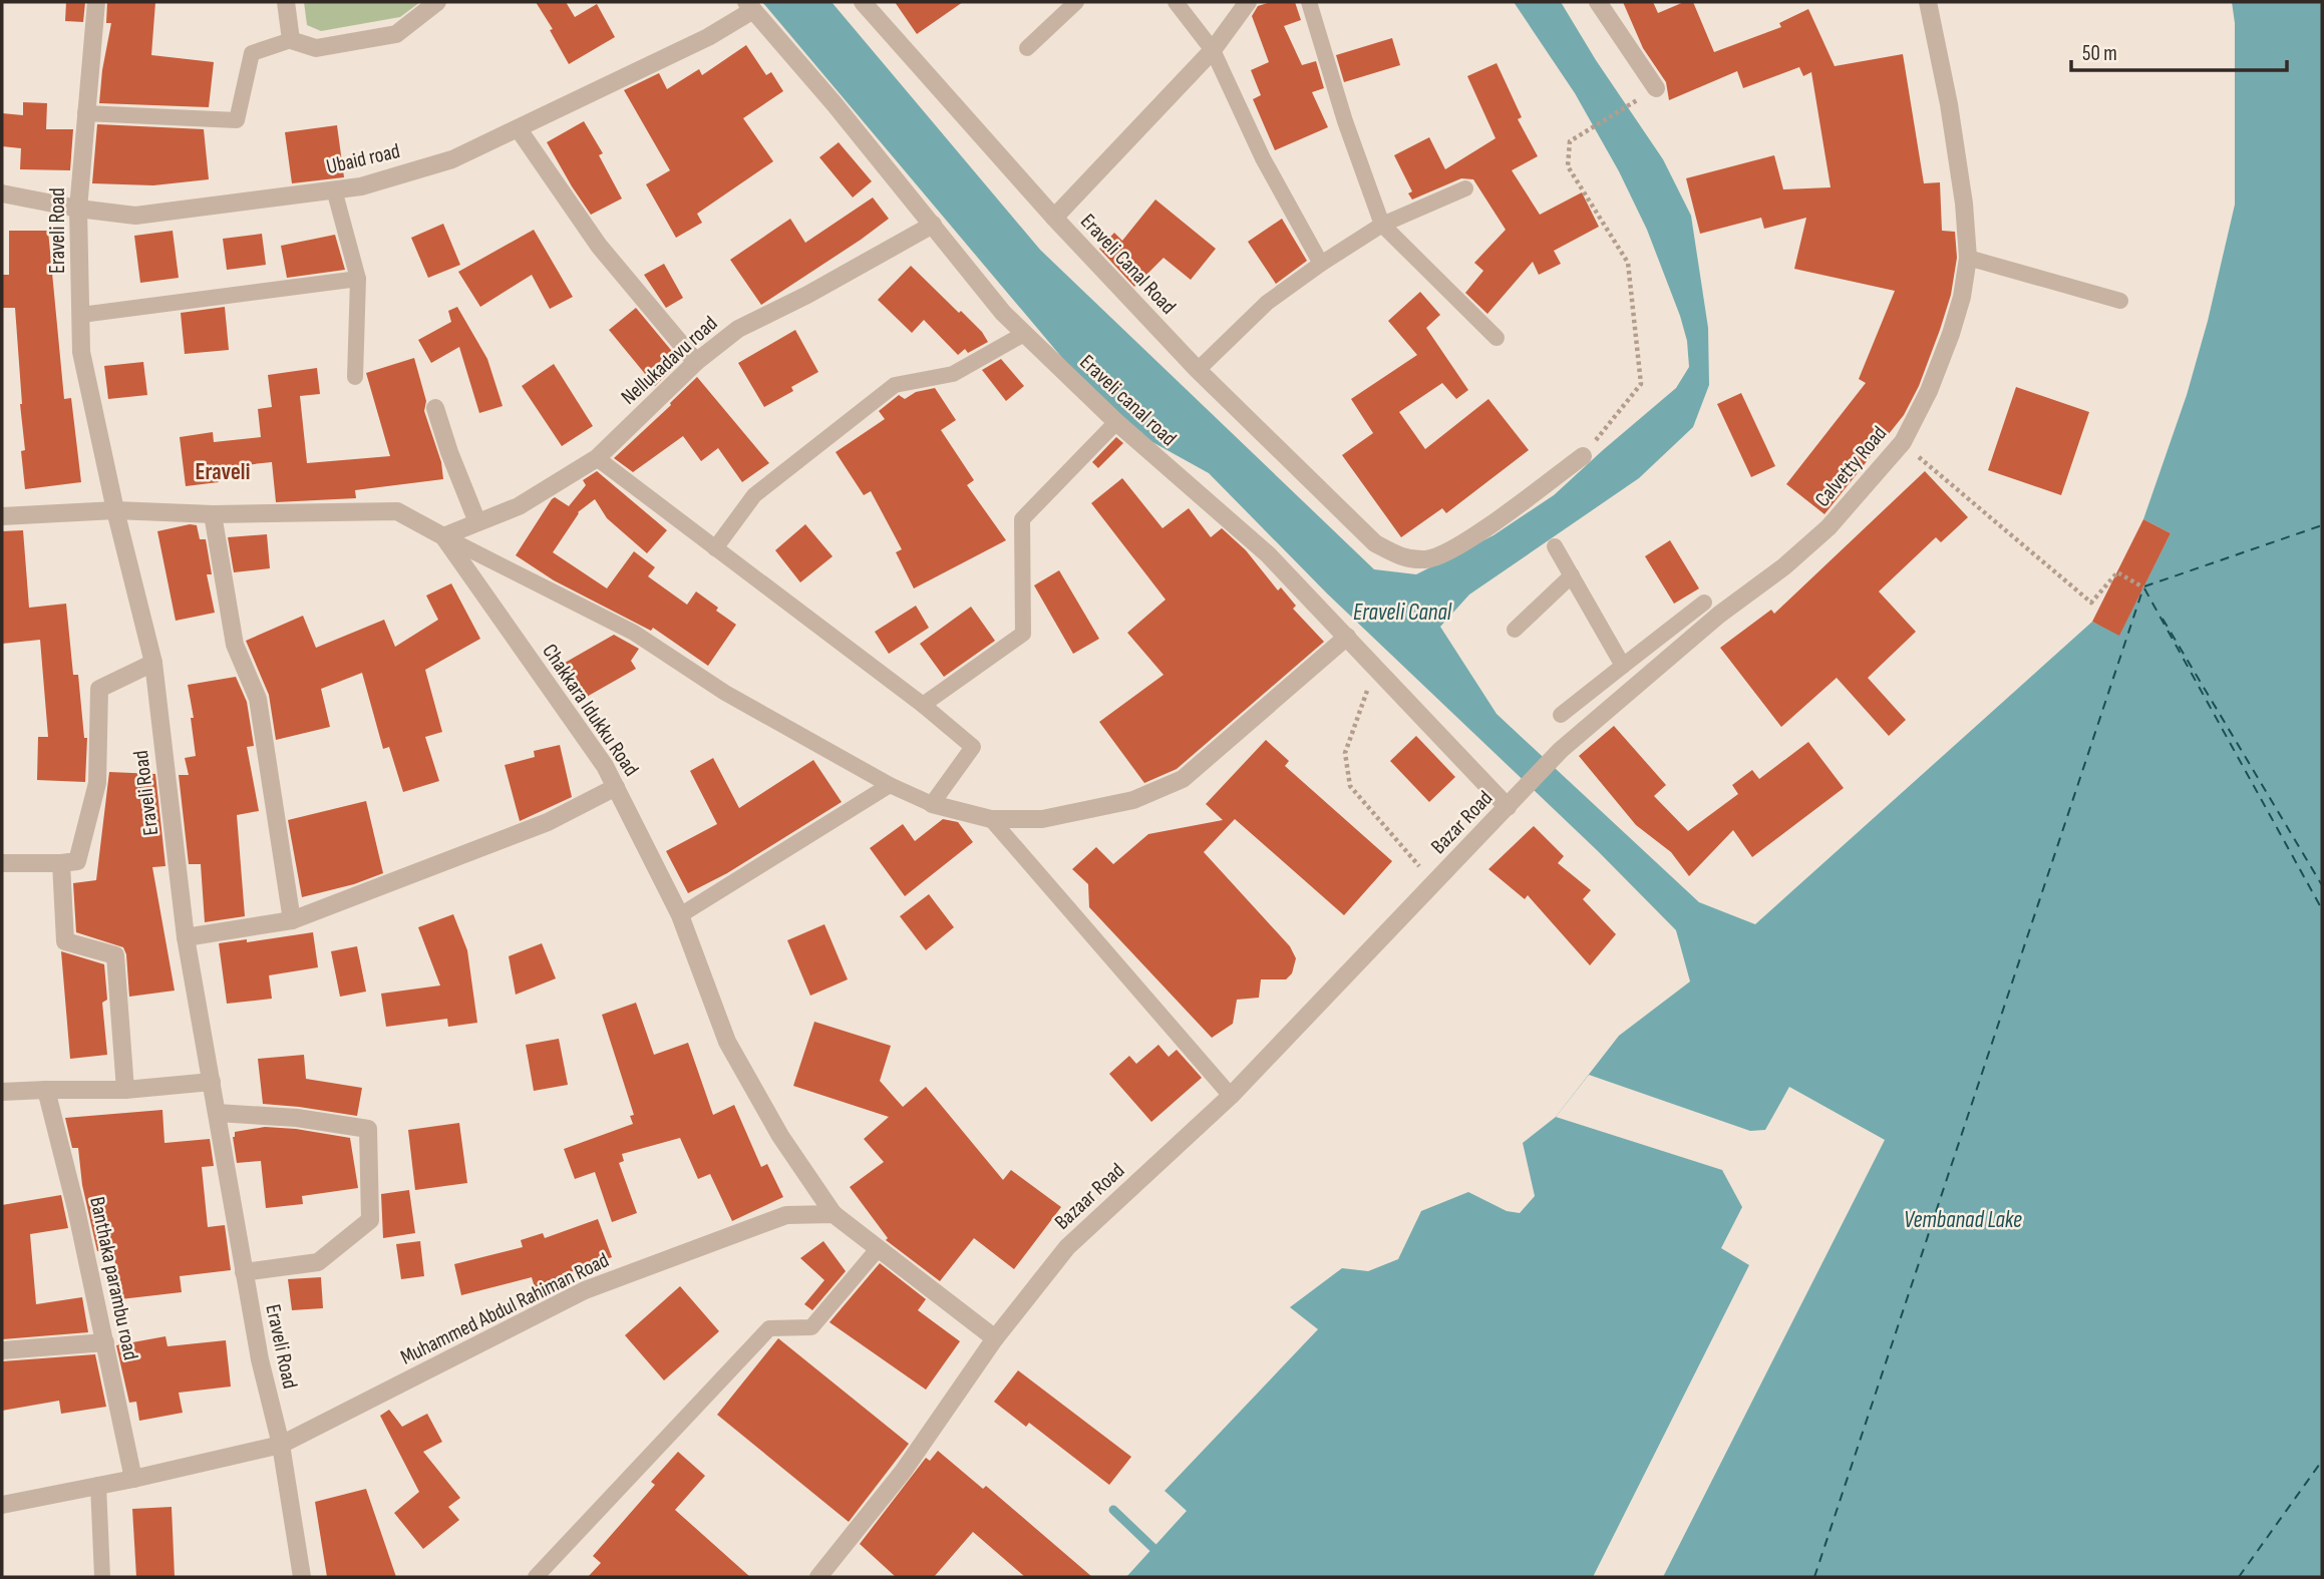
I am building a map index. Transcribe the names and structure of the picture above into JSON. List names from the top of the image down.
{
  "streets": {
    "street": [
      "Ubaid road",
      "Eraveli Road",
      "Eraveli Canal Road",
      "Nellukadavu road",
      "Eraveli canal road",
      "Calvetty Road",
      "Chakkara Idukku Road",
      "Bazar Road",
      "Bazaar Road",
      "Banthaka parambu road",
      "Muhammed Abdul Rahiman Road"
    ]
  },
  "crossings": [
    ["Ubaid road", "Eraveli Road"],
    ["Ubaid road", "Eraveli canal road"],
    ["Eraveli Road", "Chakkara Idukku Road"],
    ["Eraveli Road", "Muhammed Abdul Rahiman Road"],
    ["Nellukadavu road", "Eraveli canal road"],
    ["Nellukadavu road", "Chakkara Idukku Road"],
    ["Eraveli canal road", "Bazar Road"],
    ["Calvetty Road", "Bazar Road"],
    ["Chakkara Idukku Road", "Muhammed Abdul Rahiman Road"],
    ["Bazar Road", "Bazaar Road"],
    ["Banthaka parambu road", "Muhammed Abdul Rahiman Road"]
  ],
  "districts": ["Eraveli"],
  "water": ["Eraveli Canal", "Vembanad Lake"],
  "scale_bar": "50 m"
}
